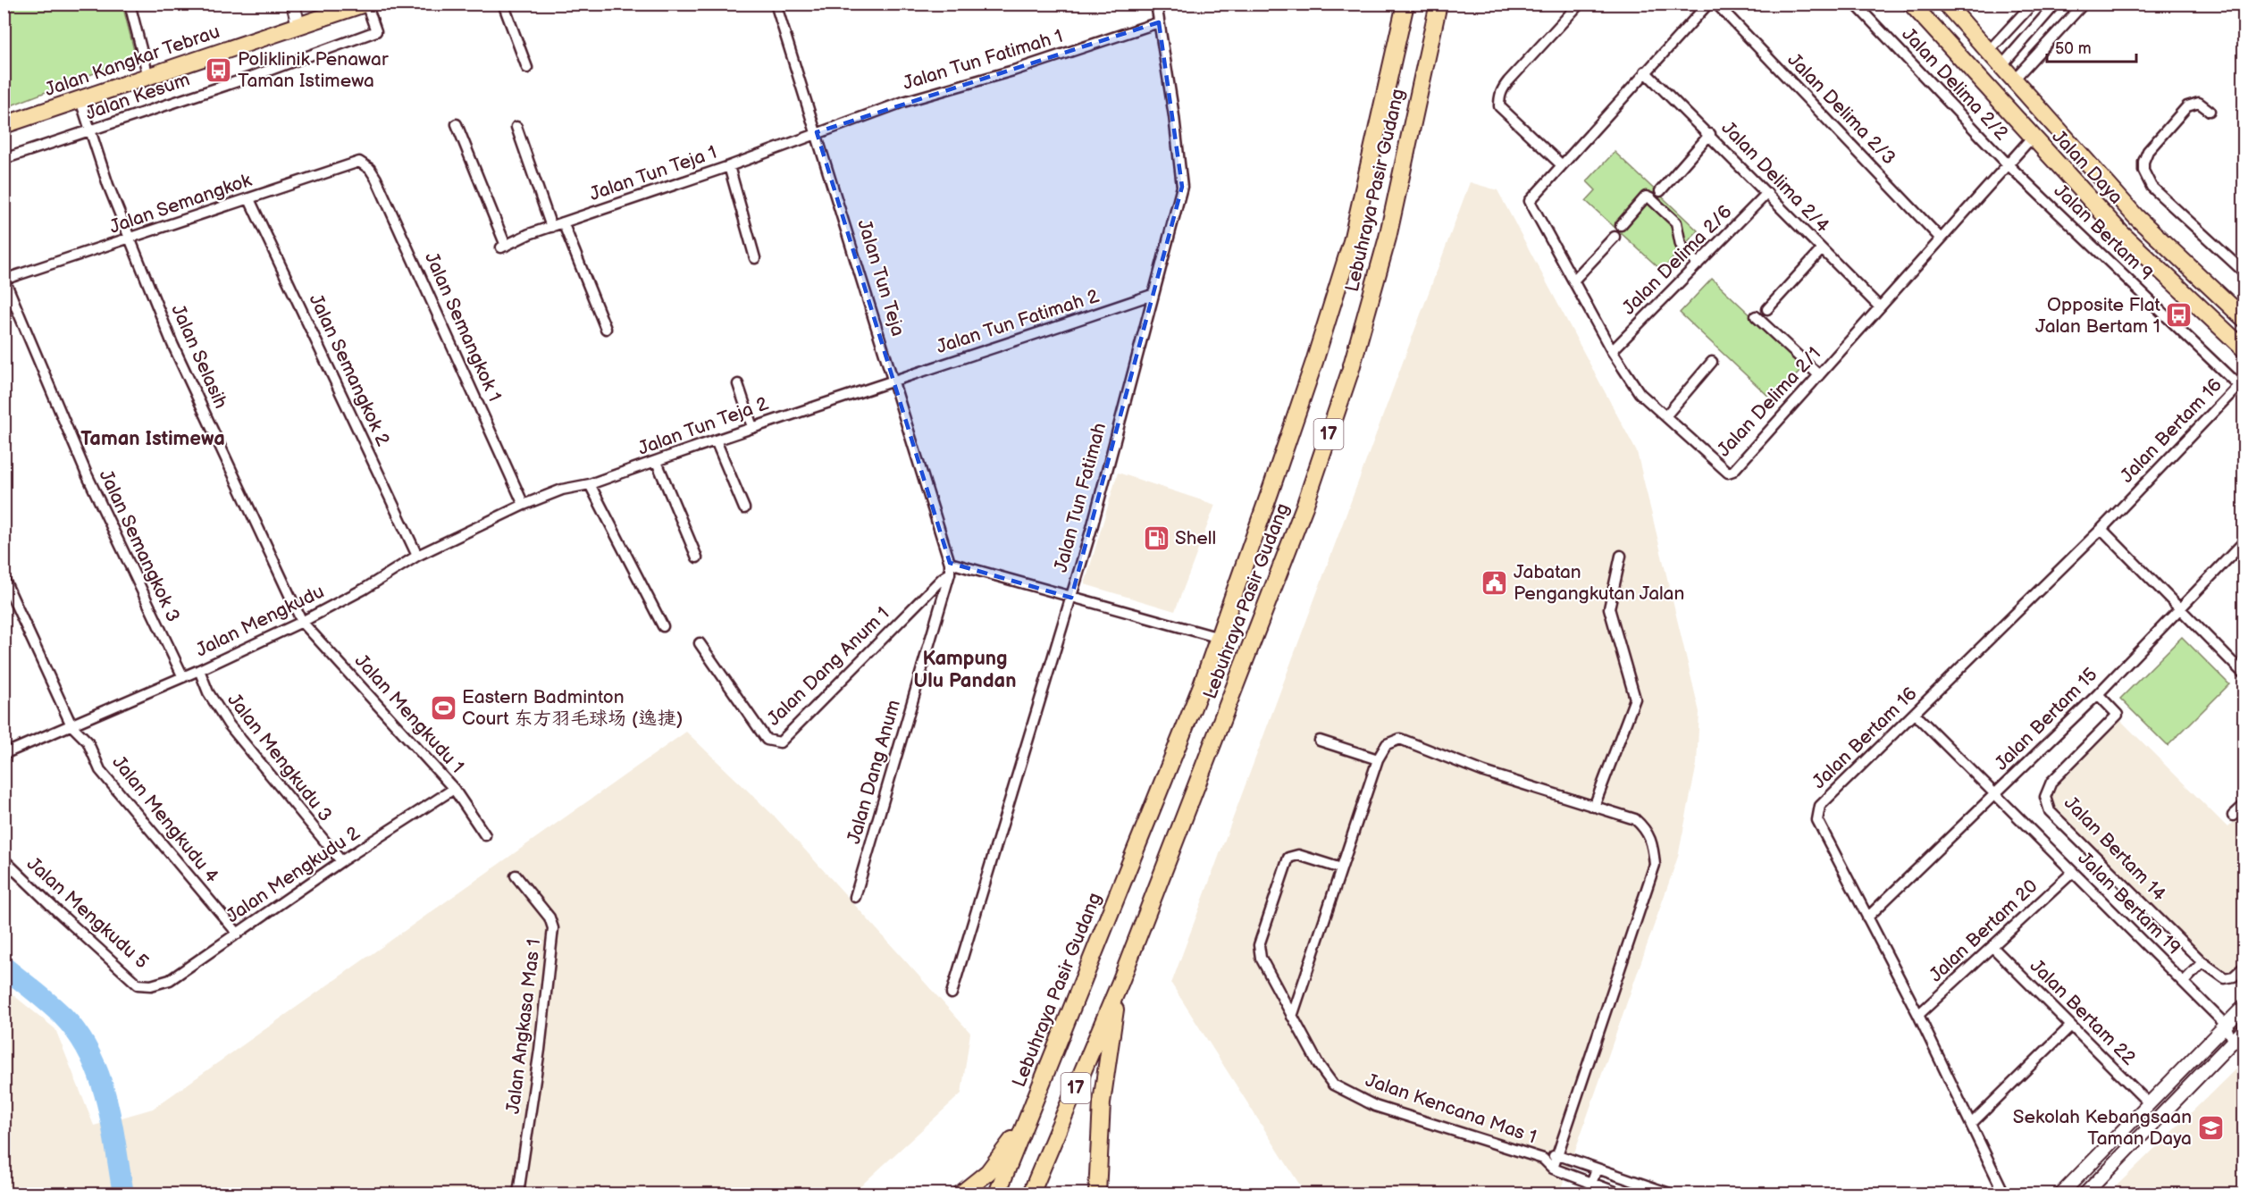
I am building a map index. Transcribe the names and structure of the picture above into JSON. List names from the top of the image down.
{
  "streets": {
    "main road": [
      "Jalan Kangkar Tebrau",
      "Jalan Daya",
      "Lebuhraya Pasir Gudang",
      "17"
    ],
    "street": [
      "Jalan Tun Fatimah 1",
      "Jalan Delima 2/2",
      "Jalan Kesum",
      "Jalan Delima 2/3",
      "Jalan Tun Teja 1",
      "Jalan Delima 2/4",
      "Jalan Semangkok",
      "Jalan Bertam 9",
      "Jalan Delima 2/6",
      "Jalan Tun Teja",
      "Jalan Tun Fatimah 2",
      "Jalan Semangkok 1",
      "Jalan Selasih",
      "Jalan Semangkok 2",
      "Jalan Delima 2/1",
      "Jalan Tun Teja 2",
      "Jalan Bertam 16",
      "Jalan Tun Fatimah",
      "Jalan Semangkok 3",
      "Jalan Mengkudu",
      "Jalan Dang Anum 1",
      "Jalan Mengkudu 1",
      "Jalan Bertam 15",
      "Jalan Mengkudu 3",
      "Jalan Dang Anum",
      "Jalan Mengkudu 4",
      "Jalan Bertam 14",
      "Jalan Mengkudu 2",
      "Jalan Bertam 19",
      "Jalan Mengkudu 5",
      "Jalan Bertam 20",
      "Jalan Bertam 22",
      "Jalan Angkasa Mas 1",
      "Jalan Kencana Mas 1"
    ]
  },
  "crossings": [
    ["Jalan Tun Fatimah 1", "Jalan Tun Teja 1"],
    ["Jalan Tun Fatimah 1", "Jalan Tun Teja"],
    ["Jalan Tun Fatimah 1", "Jalan Tun Fatimah"],
    ["Jalan Kangkar Tebrau", "Jalan Kesum"],
    ["Jalan Kangkar Tebrau", "Jalan Selasih"],
    ["Jalan Delima 2/2", "Jalan Bertam 9"],
    ["Jalan Delima 2/2", "Jalan Delima 2/1"],
    ["Jalan Kesum", "Jalan Selasih"],
    ["Jalan Delima 2/3", "Jalan Delima 2/1"],
    ["Jalan Daya", "Jalan Delima 2/1"],
    ["Jalan Tun Teja 1", "Jalan Tun Teja"],
    ["Jalan Delima 2/4", "Jalan Delima 2/6"],
    ["Jalan Delima 2/4", "Jalan Delima 2/1"],
    ["Jalan Semangkok", "Jalan Semangkok 1"],
    ["Jalan Semangkok", "Jalan Selasih"],
    ["Jalan Semangkok", "Jalan Semangkok 2"],
    ["Jalan Semangkok", "Jalan Semangkok 3"],
    ["Jalan Bertam 9", "Jalan Delima 2/1"],
    ["Jalan Bertam 9", "Jalan Bertam 16"],
    ["Jalan Delima 2/6", "Jalan Delima 2/1"],
    ["Jalan Tun Teja", "Jalan Tun Fatimah 2"],
    ["Jalan Tun Teja", "Jalan Tun Teja 2"],
    ["Jalan Tun Teja", "Jalan Dang Anum"],
    ["Jalan Tun Fatimah 2", "Jalan Tun Teja 2"],
    ["Jalan Tun Fatimah 2", "Jalan Tun Fatimah"],
    ["Jalan Semangkok 1", "Jalan Tun Teja 2"],
    ["Jalan Semangkok 1", "Jalan Mengkudu"],
    ["Jalan Selasih", "Jalan Mengkudu"],
    ["Jalan Selasih", "Jalan Mengkudu 1"],
    ["Jalan Semangkok 2", "Jalan Mengkudu"],
    ["Jalan Tun Teja 2", "Jalan Mengkudu"],
    ["Jalan Bertam 16", "Jalan Bertam 15"],
    ["Jalan Bertam 16", "Jalan Bertam 19"],
    ["Jalan Bertam 16", "Jalan Bertam 20"],
    ["Jalan Semangkok 3", "Jalan Mengkudu"],
    ["Jalan Mengkudu", "Jalan Mengkudu 1"],
    ["Jalan Mengkudu", "Jalan Mengkudu 3"],
    ["Jalan Mengkudu", "Jalan Mengkudu 4"],
    ["Jalan Dang Anum 1", "Jalan Dang Anum"],
    ["Jalan Mengkudu 1", "Jalan Mengkudu 2"],
    ["Jalan Bertam 15", "Jalan Bertam 14"],
    ["Jalan Bertam 15", "Jalan Bertam 19"],
    ["Jalan Mengkudu 3", "Jalan Mengkudu 2"],
    ["Jalan Mengkudu 4", "Jalan Mengkudu 2"],
    ["Jalan Mengkudu 2", "Jalan Mengkudu 5"],
    ["Jalan Bertam 19", "Jalan Bertam 20"],
    ["Jalan Bertam 20", "Jalan Bertam 22"]
  ],
  "districts": ["Taman Istimewa", "Kampung Ulu Pandan"],
  "places": {
    "bus stop": ["Poliklinik Penawar Taman Istimewa", "Opposite Flat Jalan Bertam 1"],
    "fuel station": ["Shell"],
    "public building": ["Jabatan Pengangkutan Jalan"],
    "sports": ["Eastern Badminton Court 东方羽毛球场 (逸捷)"],
    "school or university": ["Sekolah Kebangsaan Taman Daya"]
  },
  "scale_bar": "50 m"
}
